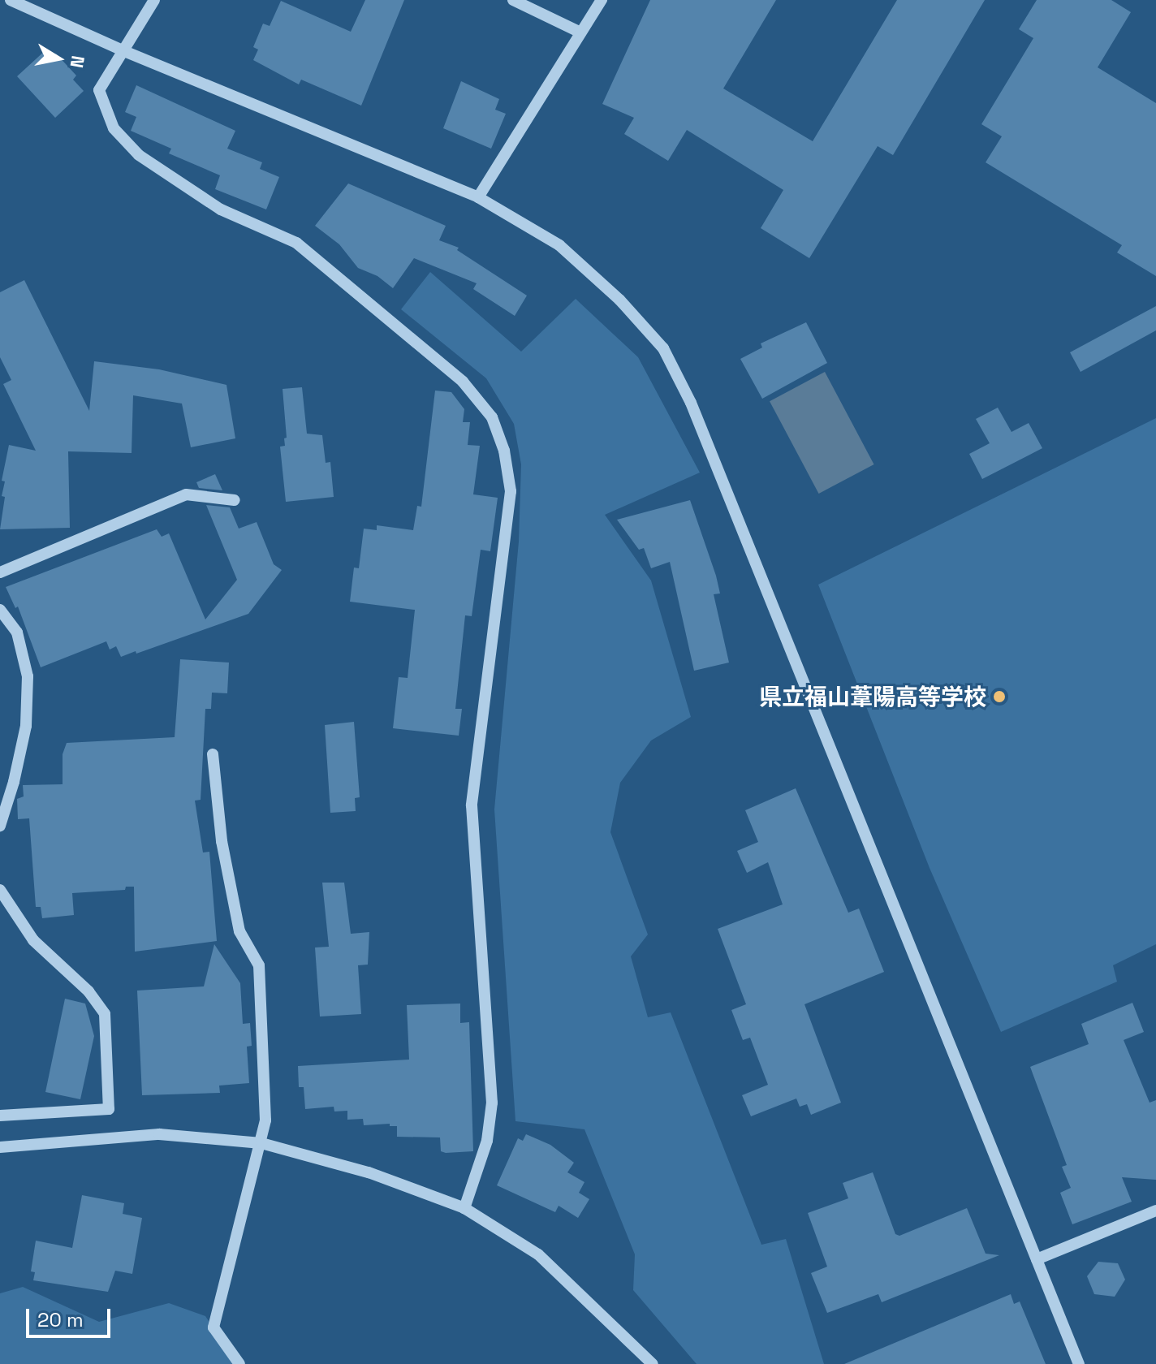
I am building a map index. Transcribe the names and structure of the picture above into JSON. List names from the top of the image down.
{
  "places": ["県立福山葦陽高等学校"],
  "scale_bar": "20 m",
  "north": "right"
}
